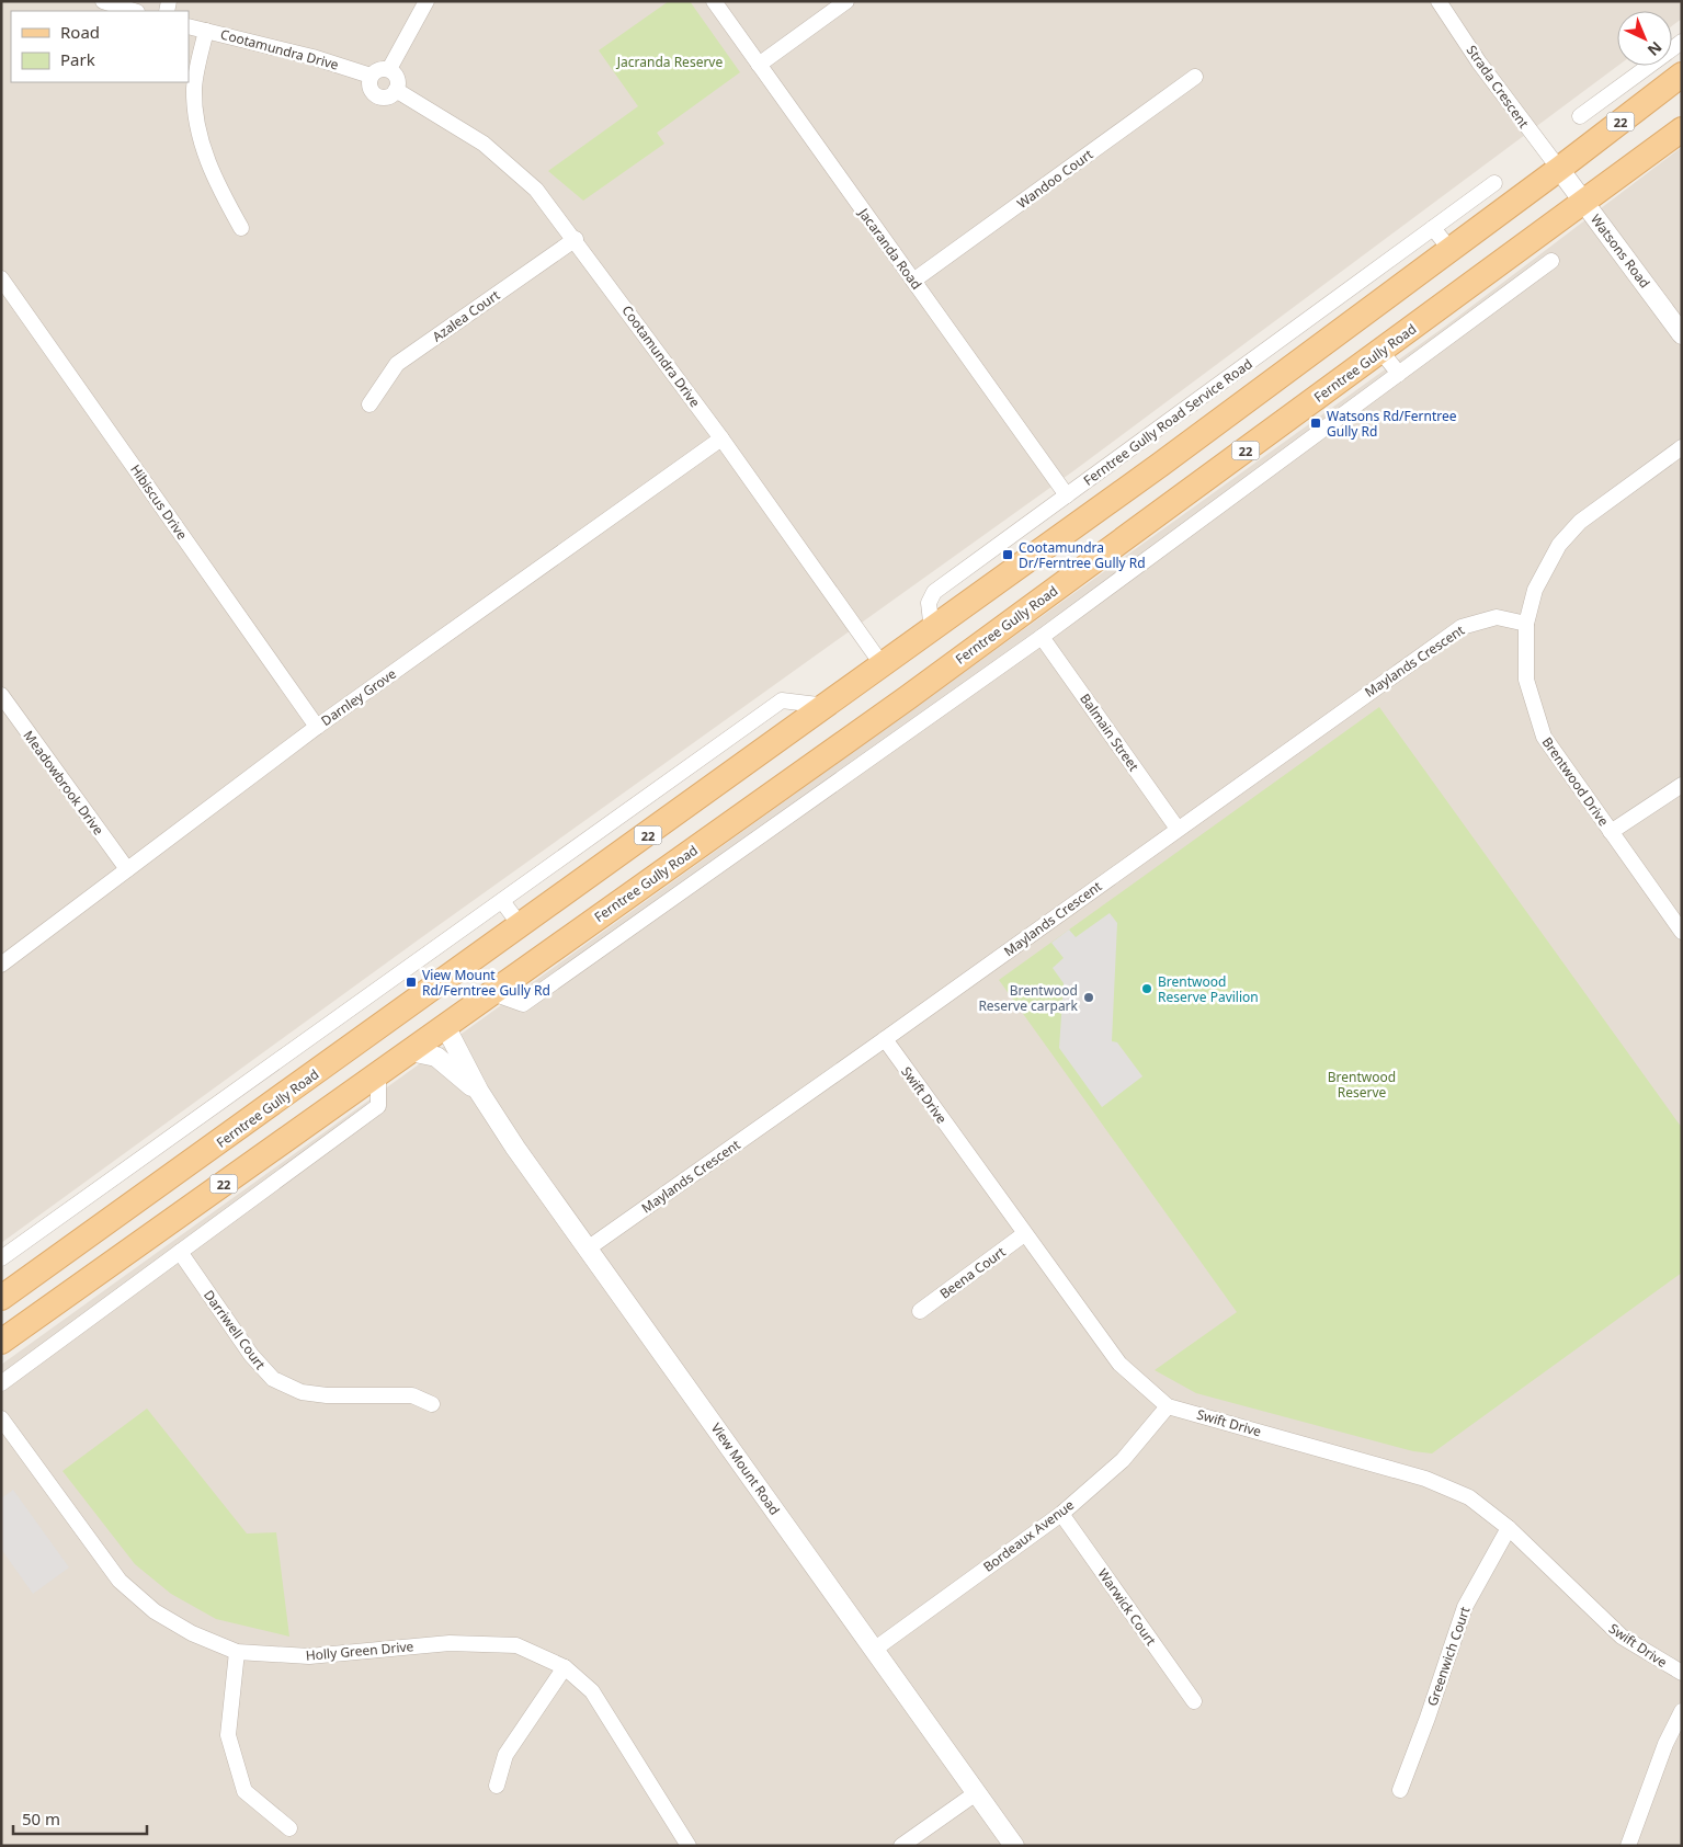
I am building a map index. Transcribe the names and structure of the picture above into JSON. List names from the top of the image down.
{
  "streets": {
    "main road": ["22", "Ferntree Gully Road"],
    "street": [
      "Cootamundra Drive",
      "Strada Crescent",
      "Wandoo Court",
      "Jacaranda Road",
      "Watsons Road",
      "Azalea Court",
      "Ferntree Gully Road Service Road",
      "Hibiscus Drive",
      "Maylands Crescent",
      "Darnley Grove",
      "Balmain Street",
      "Brentwood Drive",
      "Meadowbrook Drive",
      "Swift Drive",
      "Beena Court",
      "Darriwell Court",
      "View Mount Road",
      "Bordeaux Avenue",
      "Warwick Court",
      "Holly Green Drive",
      "Greenwich Court"
    ]
  },
  "crossings": [
    ["Cootamundra Drive", "Azalea Court"],
    ["Cootamundra Drive", "Ferntree Gully Road"],
    ["Cootamundra Drive", "Darnley Grove"],
    ["Strada Crescent", "Watsons Road"],
    ["Strada Crescent", "Ferntree Gully Road"],
    ["Wandoo Court", "Jacaranda Road"],
    ["Jacaranda Road", "Ferntree Gully Road Service Road"],
    ["Watsons Road", "Ferntree Gully Road"],
    ["Ferntree Gully Road", "Ferntree Gully Road Service Road"],
    ["Ferntree Gully Road", "View Mount Road"],
    ["Hibiscus Drive", "Darnley Grove"],
    ["Maylands Crescent", "Balmain Street"],
    ["Maylands Crescent", "Brentwood Drive"],
    ["Maylands Crescent", "Swift Drive"],
    ["Maylands Crescent", "View Mount Road"],
    ["Darnley Grove", "Meadowbrook Drive"],
    ["Swift Drive", "Beena Court"],
    ["Swift Drive", "Bordeaux Avenue"],
    ["Swift Drive", "Greenwich Court"],
    ["View Mount Road", "Bordeaux Avenue"],
    ["Bordeaux Avenue", "Warwick Court"]
  ],
  "parks": ["Jacranda Reserve", "Brentwood Reserve"],
  "places": {
    "transit": ["Watsons Rd/Ferntree Gully Rd", "Cootamundra Dr/Ferntree Gully Rd", "View Mount Rd/Ferntree Gully Rd"],
    "other": ["Brentwood Reserve Pavilion", "Brentwood Reserve carpark"]
  },
  "legend": ["Road", "Park"],
  "scale_bar": "50 m",
  "north": "bottom right"
}
